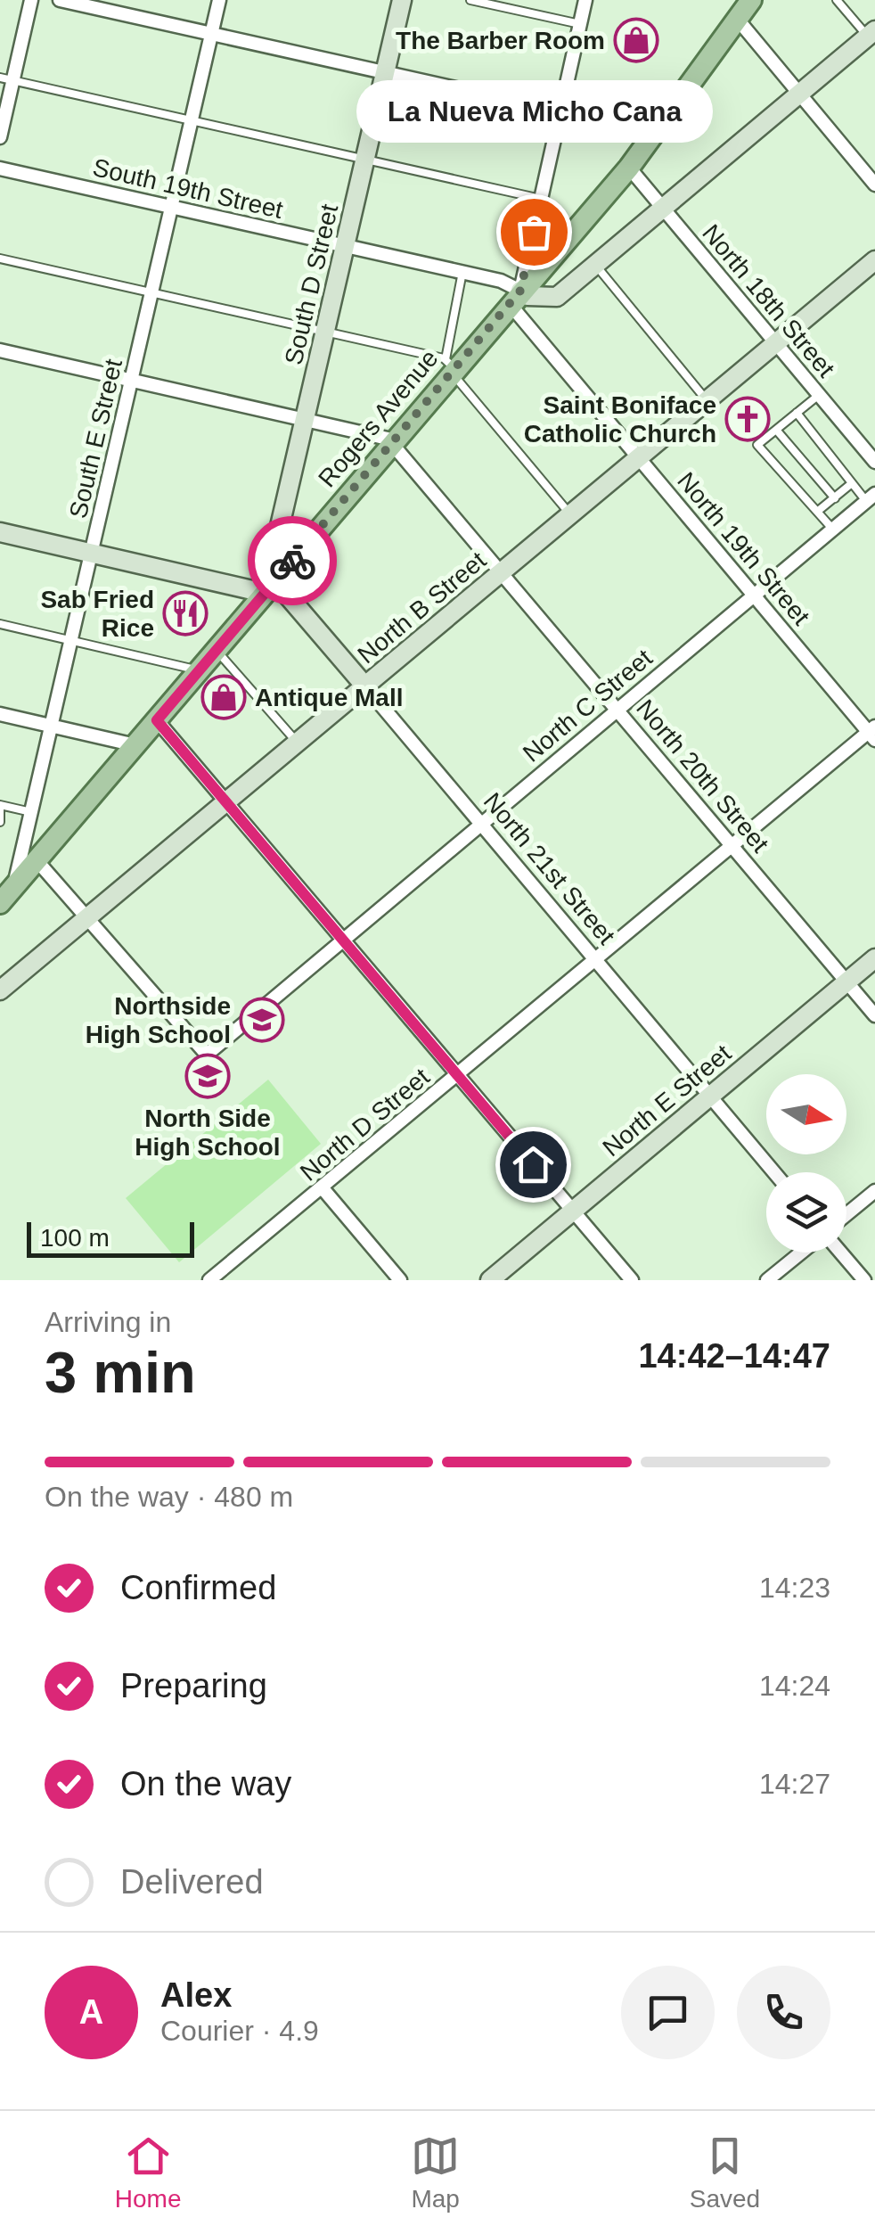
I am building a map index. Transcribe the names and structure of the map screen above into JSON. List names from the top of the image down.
{
  "streets": {
    "main road": ["Rogers Avenue"],
    "street": [
      "South 19th Street",
      "South D Street",
      "North 18th Street",
      "South E Street",
      "North 19th Street",
      "North B Street",
      "North C Street",
      "North 20th Street",
      "North 21st Street",
      "North E Street",
      "North D Street"
    ]
  },
  "crossings": [
    ["South 19th Street", "South D Street"],
    ["South 19th Street", "Rogers Avenue"],
    ["South 19th Street", "South E Street"],
    ["South 19th Street", "North 19th Street"],
    ["South D Street", "Rogers Avenue"],
    ["South D Street", "North 21st Street"],
    ["North 18th Street", "Rogers Avenue"],
    ["North 18th Street", "North B Street"],
    ["Rogers Avenue", "South E Street"],
    ["Rogers Avenue", "North 19th Street"],
    ["Rogers Avenue", "North 20th Street"],
    ["Rogers Avenue", "North 21st Street"],
    ["North 19th Street", "North B Street"],
    ["North 19th Street", "North C Street"],
    ["North 19th Street", "North D Street"],
    ["North B Street", "North C Street"],
    ["North B Street", "North 20th Street"],
    ["North B Street", "North 21st Street"],
    ["North C Street", "North 20th Street"],
    ["North C Street", "North 21st Street"],
    ["North 20th Street", "North E Street"],
    ["North 20th Street", "North D Street"],
    ["North 21st Street", "North E Street"],
    ["North 21st Street", "North D Street"]
  ],
  "places": {
    "shop": ["The Barber Room", "Antique Mall"],
    "other": ["La Nueva Micho Cana"],
    "church": ["Saint Boniface Catholic Church"],
    "restaurant": ["Sab Fried Rice"],
    "school or university": ["Northside High School", "North Side High School"]
  },
  "scale_bar": "100 m",
  "north": "right",
  "page": {
    "bubble": "La Nueva Micho Cana",
    "scale": "100 m",
    "heading": ["3 min", "Arriving in", "14:42–14:47"],
    "panel": ["Alex", "Courier · 4.9"],
    "bar": "On the way · 480 m",
    "list": [
      ["Confirmed", "14:23"],
      ["Preparing", "14:24"],
      ["On the way", "14:27"],
      "Delivered"
    ],
    "round": "A",
    "tabs": ["Home", "Map", "Saved"]
  }
}
